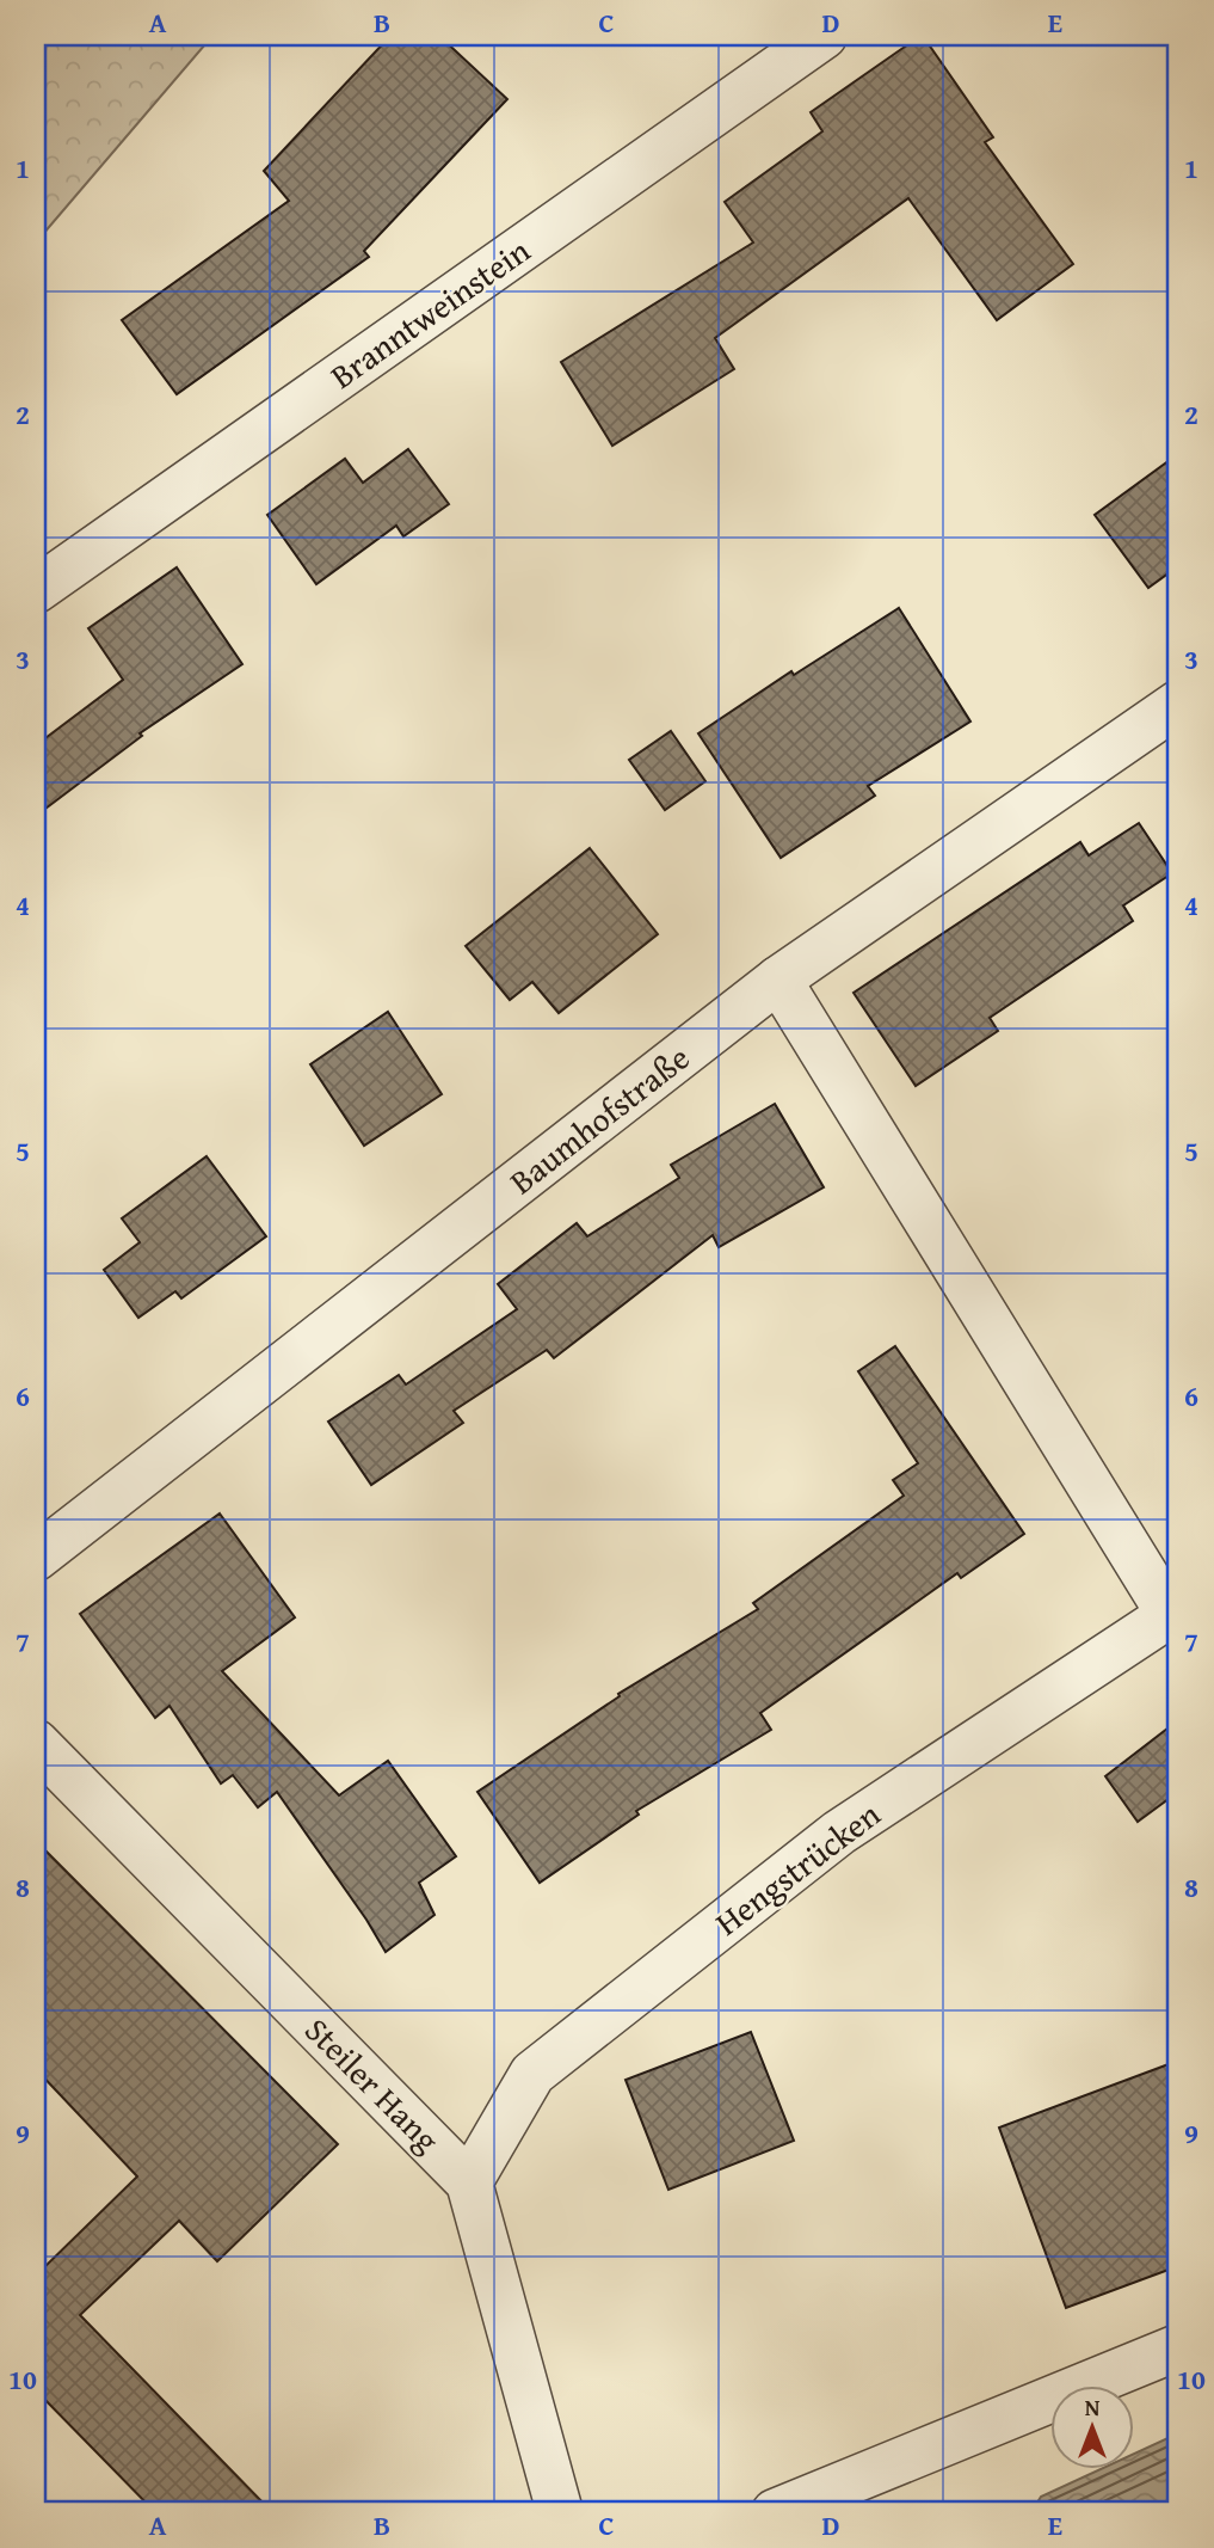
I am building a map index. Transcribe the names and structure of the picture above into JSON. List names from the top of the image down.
{
  "streets": {
    "street": [
      "Branntweinstein",
      "Baumhofstraße",
      "Hengstrücken",
      "Steiler Hang"
    ]
  },
  "crossings": [
    ["Hengstrücken", "Steiler Hang"]
  ],
  "north": "top",
  "grid": {
    "columns": [
      "A",
      "B",
      "C",
      "D",
      "E"
    ],
    "rows": [
      "1",
      "2",
      "3",
      "4",
      "5",
      "6",
      "7",
      "8",
      "9",
      "10"
    ]
  }
}
